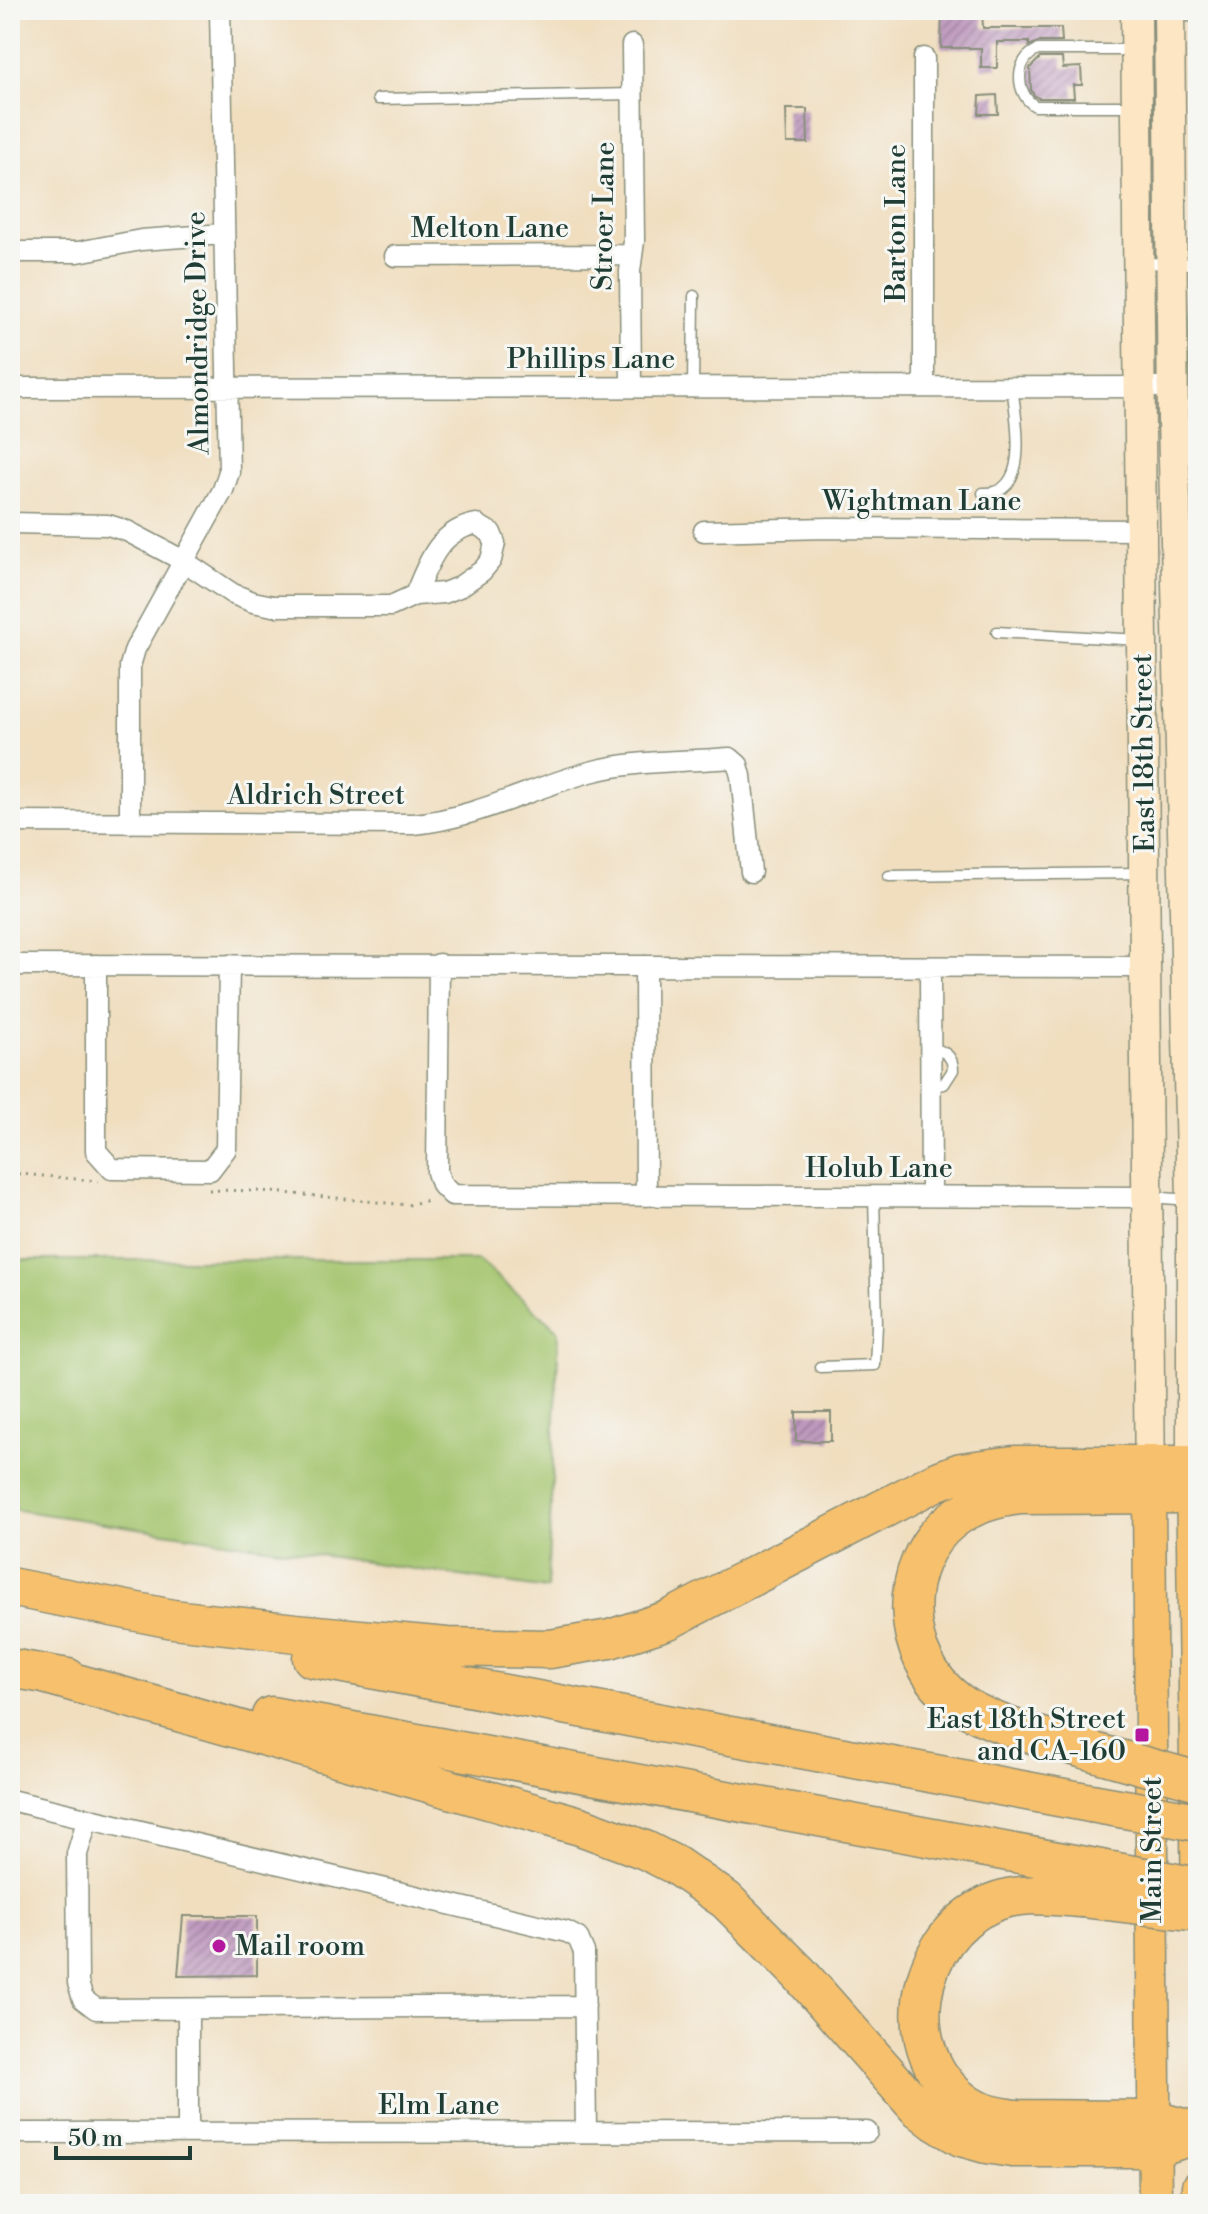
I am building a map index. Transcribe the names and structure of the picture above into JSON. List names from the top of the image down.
{
  "streets": {
    "main road": ["East 18th Street", "Main Street"],
    "street": [
      "Stroer Lane",
      "Barton Lane",
      "Melton Lane",
      "Almondridge Drive",
      "Phillips Lane",
      "Wightman Lane",
      "Aldrich Street",
      "Holub Lane",
      "Elm Lane"
    ]
  },
  "crossings": [
    ["Stroer Lane", "Melton Lane"],
    ["Stroer Lane", "Phillips Lane"],
    ["Barton Lane", "Phillips Lane"],
    ["Almondridge Drive", "Phillips Lane"],
    ["Almondridge Drive", "Aldrich Street"],
    ["Phillips Lane", "East 18th Street"],
    ["Wightman Lane", "East 18th Street"],
    ["East 18th Street", "Holub Lane"],
    ["East 18th Street", "Main Street"]
  ],
  "places": {
    "transit": ["East 18th Street and CA-160"],
    "other": ["Mail room"]
  },
  "scale_bar": "50 m"
}
